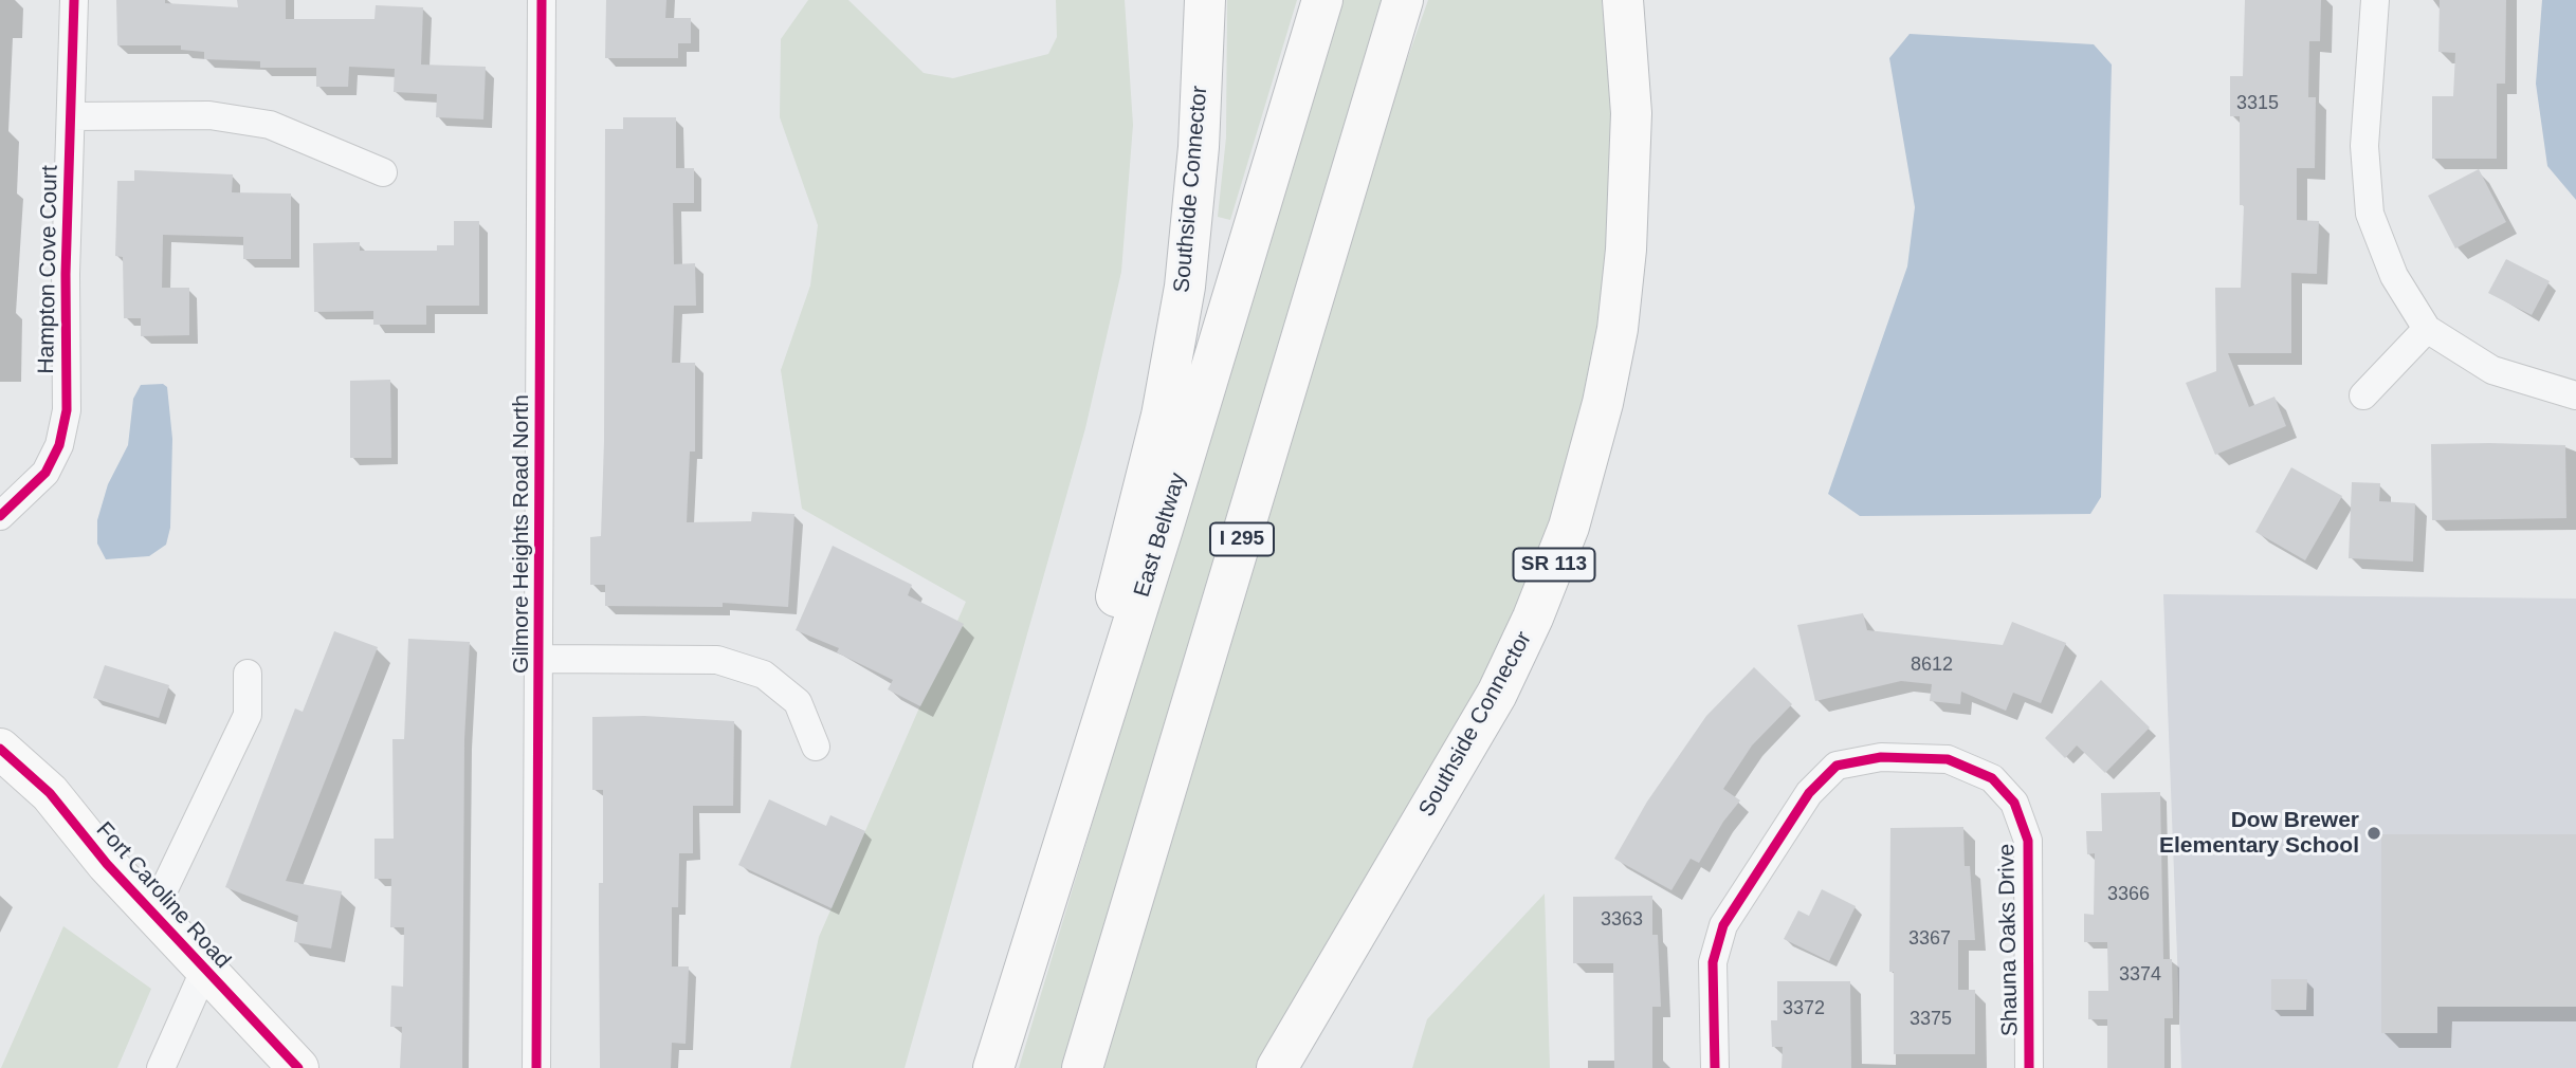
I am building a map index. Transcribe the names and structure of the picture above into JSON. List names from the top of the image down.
{
  "streets": {
    "main road": [
      "Southside Connector",
      "East Beltway",
      "I 295",
      "SR 113",
      "Fort Caroline Road"
    ],
    "street": ["Hampton Cove Court", "Gilmore Heights Road North", "Shauna Oaks Drive"]
  },
  "crossings": [
    ["Southside Connector", "East Beltway"]
  ],
  "places": ["Dow Brewer Elementary School"],
  "house_numbers": [
    "3315",
    "8612",
    "3366",
    "3363",
    "3367",
    "3374",
    "3372",
    "3375"
  ]
}
